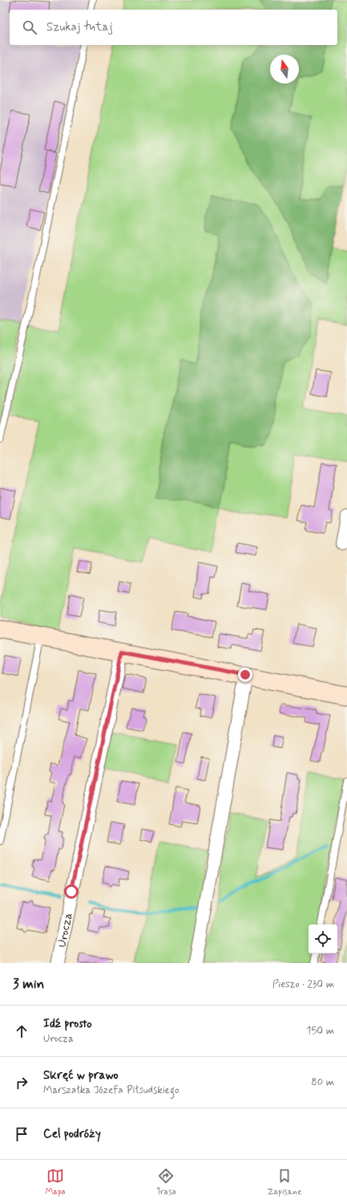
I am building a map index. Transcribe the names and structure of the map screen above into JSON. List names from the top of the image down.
{
  "streets": {
    "street": ["Urocza"]
  },
  "north": "top",
  "page": {
    "search": "Szukaj tutaj",
    "heading": ["3 min", "Pieszo · 230 m"],
    "list": [
      ["Idź prosto", "Urocza", "150 m"],
      ["Skręć w prawo", "Marszałka Józefa Piłsudskiego", "80 m"],
      "Cel podróży"
    ],
    "nav": ["Mapa", "Trasa", "Zapisane"]
  }
}
